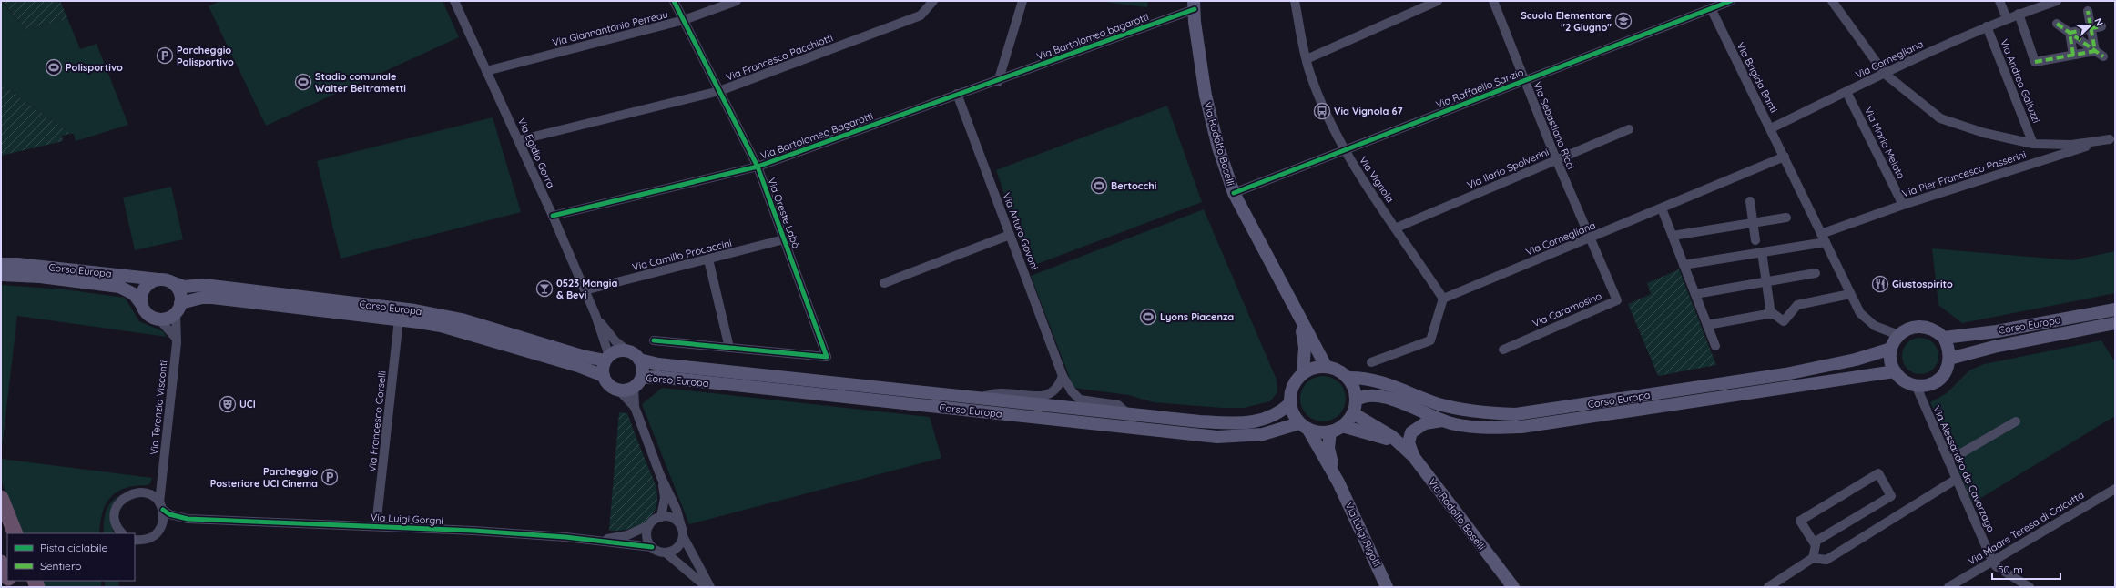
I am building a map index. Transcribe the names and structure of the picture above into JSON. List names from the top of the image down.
{
  "streets": {
    "main road": ["Via Rodolfo Boselli", "Corso Europa", "Via Luigi Rigolli"],
    "street": [
      "Via Giannantonio Perreau",
      "Via Bartolomeo bagarotti",
      "Via Francesco Pacchiotti",
      "Via Cornegliana",
      "Via Brigida Banti",
      "Via Andrea Galluzzi",
      "Via Raffaello Sanzio",
      "Via Sebastiano Ricci",
      "Via Bartolomeo Bagarotti",
      "Via Maria Melato",
      "Via Egidio Gorra",
      "Via Ilario Spolverini",
      "Via Pier Francesco Passerini",
      "Via Vignola",
      "Via Oreste Labò",
      "Via Arturo Govoni",
      "Via Camillo Procaccini",
      "Via Caramosino",
      "Via Terenzia Visconti",
      "Via Francesco Corselli",
      "Via Alessandro da Caverzago",
      "Via Luigi Gorgni",
      "Via Madre Teresa di Calcutta"
    ]
  },
  "crossings": [
    ["Via Giannantonio Perreau", "Via Egidio Gorra"],
    ["Via Giannantonio Perreau", "Via Oreste Labò"],
    ["Via Bartolomeo bagarotti", "Via Bartolomeo Bagarotti"],
    ["Via Bartolomeo bagarotti", "Via Rodolfo Boselli"],
    ["Via Francesco Pacchiotti", "Via Egidio Gorra"],
    ["Via Francesco Pacchiotti", "Via Oreste Labò"],
    ["Via Cornegliana", "Via Brigida Banti"],
    ["Via Cornegliana", "Via Andrea Galluzzi"],
    ["Via Cornegliana", "Via Sebastiano Ricci"],
    ["Via Cornegliana", "Via Maria Melato"],
    ["Via Cornegliana", "Via Vignola"],
    ["Via Cornegliana", "Via Caramosino"],
    ["Via Brigida Banti", "Via Raffaello Sanzio"],
    ["Via Brigida Banti", "Via Pier Francesco Passerini"],
    ["Via Brigida Banti", "Corso Europa"],
    ["Via Brigida Banti", "Via Alessandro da Caverzago"],
    ["Via Raffaello Sanzio", "Via Sebastiano Ricci"],
    ["Via Raffaello Sanzio", "Via Rodolfo Boselli"],
    ["Via Raffaello Sanzio", "Via Vignola"],
    ["Via Sebastiano Ricci", "Via Ilario Spolverini"],
    ["Via Sebastiano Ricci", "Via Caramosino"],
    ["Via Bartolomeo Bagarotti", "Via Egidio Gorra"],
    ["Via Bartolomeo Bagarotti", "Via Oreste Labò"],
    ["Via Bartolomeo Bagarotti", "Via Arturo Govoni"],
    ["Via Maria Melato", "Via Pier Francesco Passerini"],
    ["Via Rodolfo Boselli", "Corso Europa"],
    ["Via Rodolfo Boselli", "Via Luigi Rigolli"],
    ["Via Egidio Gorra", "Via Camillo Procaccini"],
    ["Via Egidio Gorra", "Corso Europa"],
    ["Via Ilario Spolverini", "Via Vignola"],
    ["Via Oreste Labò", "Via Camillo Procaccini"],
    ["Via Arturo Govoni", "Corso Europa"],
    ["Corso Europa", "Via Terenzia Visconti"],
    ["Corso Europa", "Via Francesco Corselli"],
    ["Corso Europa", "Via Alessandro da Caverzago"],
    ["Corso Europa", "Via Luigi Rigolli"],
    ["Via Terenzia Visconti", "Via Luigi Gorgni"],
    ["Via Francesco Corselli", "Via Luigi Gorgni"],
    ["Via Alessandro da Caverzago", "Via Madre Teresa di Calcutta"]
  ],
  "places": {
    "school or university": ["Scuola Elementare \"2 Giugno\""],
    "parking": ["Parcheggio Polisportivo", "Parcheggio Posteriore UCI Cinema"],
    "sports": [
      "Polisportivo",
      "Stadio comunale Walter Beltrametti",
      "Bertocchi",
      "Lyons Piacenza"
    ],
    "bus stop": ["Via Vignola 67"],
    "restaurant": ["Giustospirito"],
    "bar": ["0523 Mangia & Bevi"],
    "theatre": ["UCI"]
  },
  "legend": ["Pista ciclabile", "Sentiero"],
  "scale_bar": "50 m",
  "north": "top right"
}
